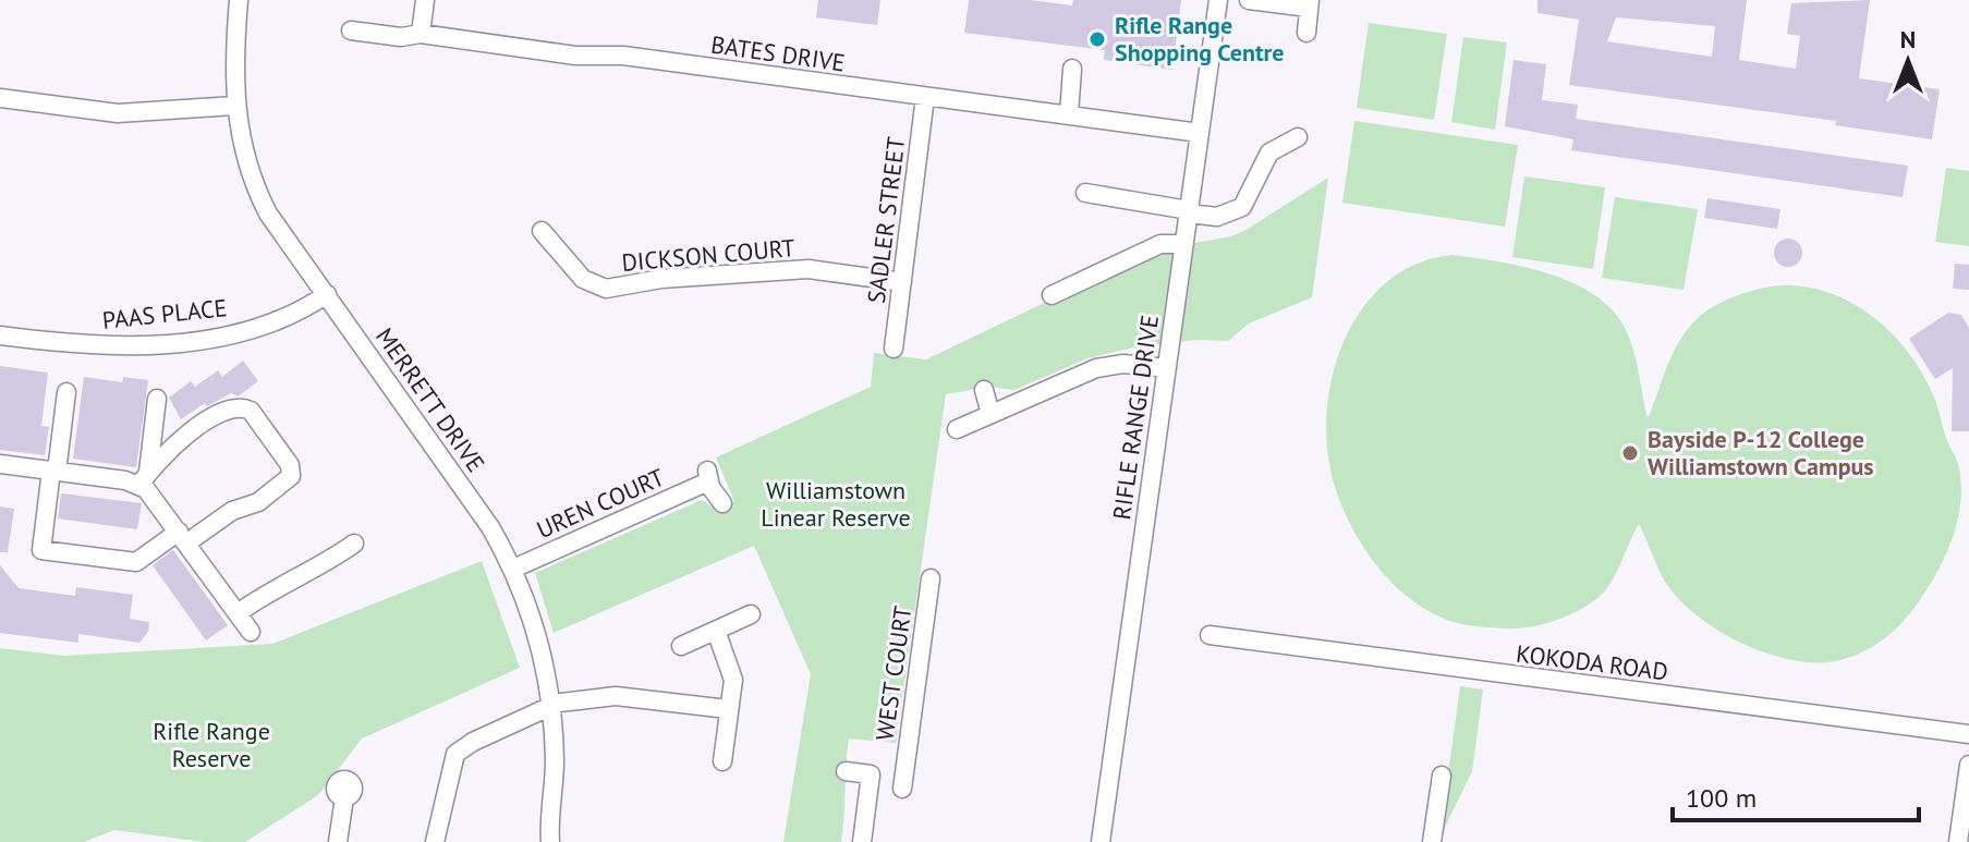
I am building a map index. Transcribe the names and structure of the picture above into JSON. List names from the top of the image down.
{
  "streets": {
    "street": [
      "BATES DRIVE",
      "SADLER STREET",
      "DICKSON COURT",
      "PAAS PLACE",
      "MERRETT DRIVE",
      "RIFLE RANGE DRIVE",
      "UREN COURT",
      "KOKODA ROAD",
      "WEST COURT"
    ]
  },
  "crossings": [
    ["BATES DRIVE", "SADLER STREET"],
    ["BATES DRIVE", "RIFLE RANGE DRIVE"],
    ["SADLER STREET", "DICKSON COURT"],
    ["PAAS PLACE", "MERRETT DRIVE"],
    ["MERRETT DRIVE", "UREN COURT"]
  ],
  "parks": ["Williamstown Linear Reserve", "Rifle Range Reserve"],
  "places": ["Rifle Range Shopping Centre", "Bayside P-12 College Williamstown Campus"],
  "scale_bar": "100 m",
  "north": "top"
}
